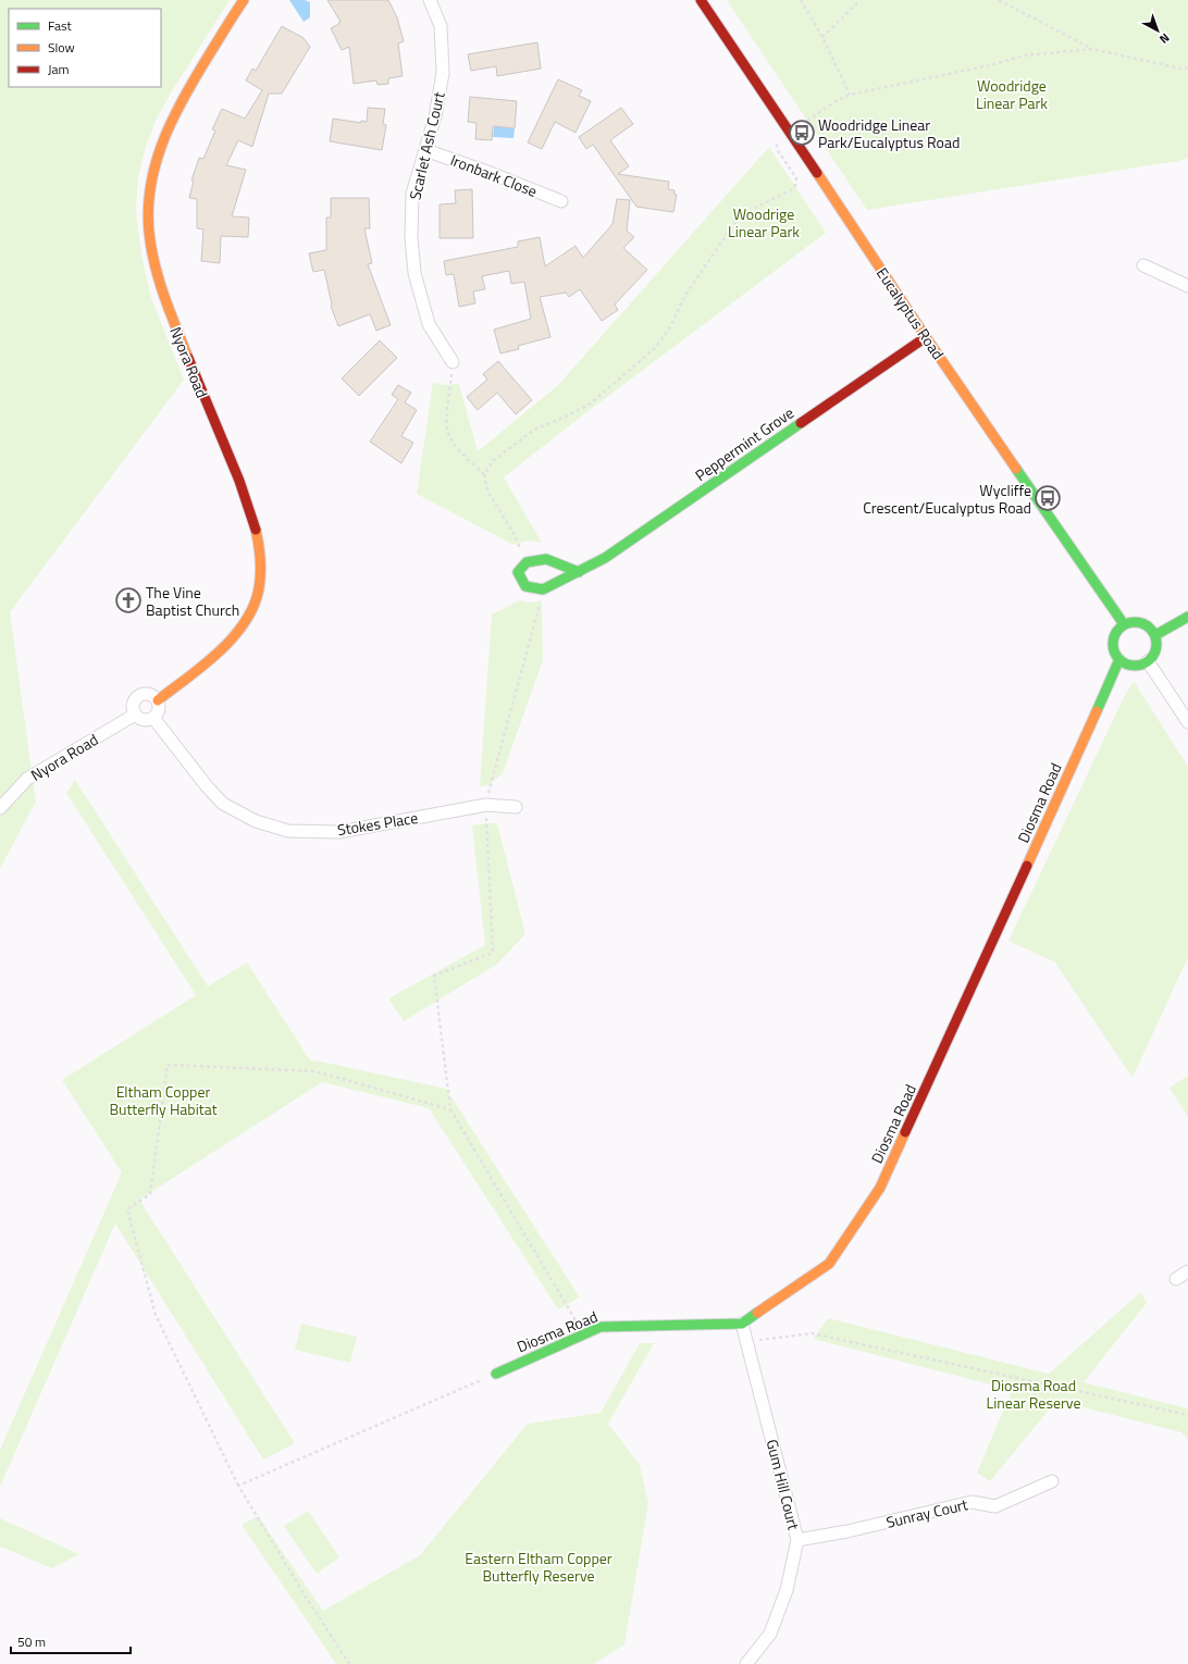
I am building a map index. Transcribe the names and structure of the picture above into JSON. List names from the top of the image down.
{
  "streets": {
    "street": [
      "Scarlet Ash Court",
      "Ironbark Close",
      "Eucalyptus Road",
      "Nyora Road",
      "Peppermint Grove",
      "Diosma Road",
      "Stokes Place",
      "Gum Hill Court",
      "Sunray Court"
    ]
  },
  "crossings": [
    ["Scarlet Ash Court", "Ironbark Close"],
    ["Eucalyptus Road", "Peppermint Grove"],
    ["Eucalyptus Road", "Diosma Road"],
    ["Nyora Road", "Stokes Place"],
    ["Diosma Road", "Gum Hill Court"],
    ["Gum Hill Court", "Sunray Court"]
  ],
  "parks": [
    "Woodridge Linear Park",
    "Woodrige Linear Park",
    "Eltham Copper Butterfly Habitat",
    "Diosma Road Linear Reserve",
    "Eastern Eltham Copper Butterfly Reserve"
  ],
  "places": {
    "bus stop": ["Woodridge Linear Park/Eucalyptus Road", "Wycliffe Crescent/Eucalyptus Road"],
    "church": ["The Vine Baptist Church"]
  },
  "legend": ["Fast", "Slow", "Jam"],
  "scale_bar": "50 m",
  "north": "bottom right"
}
